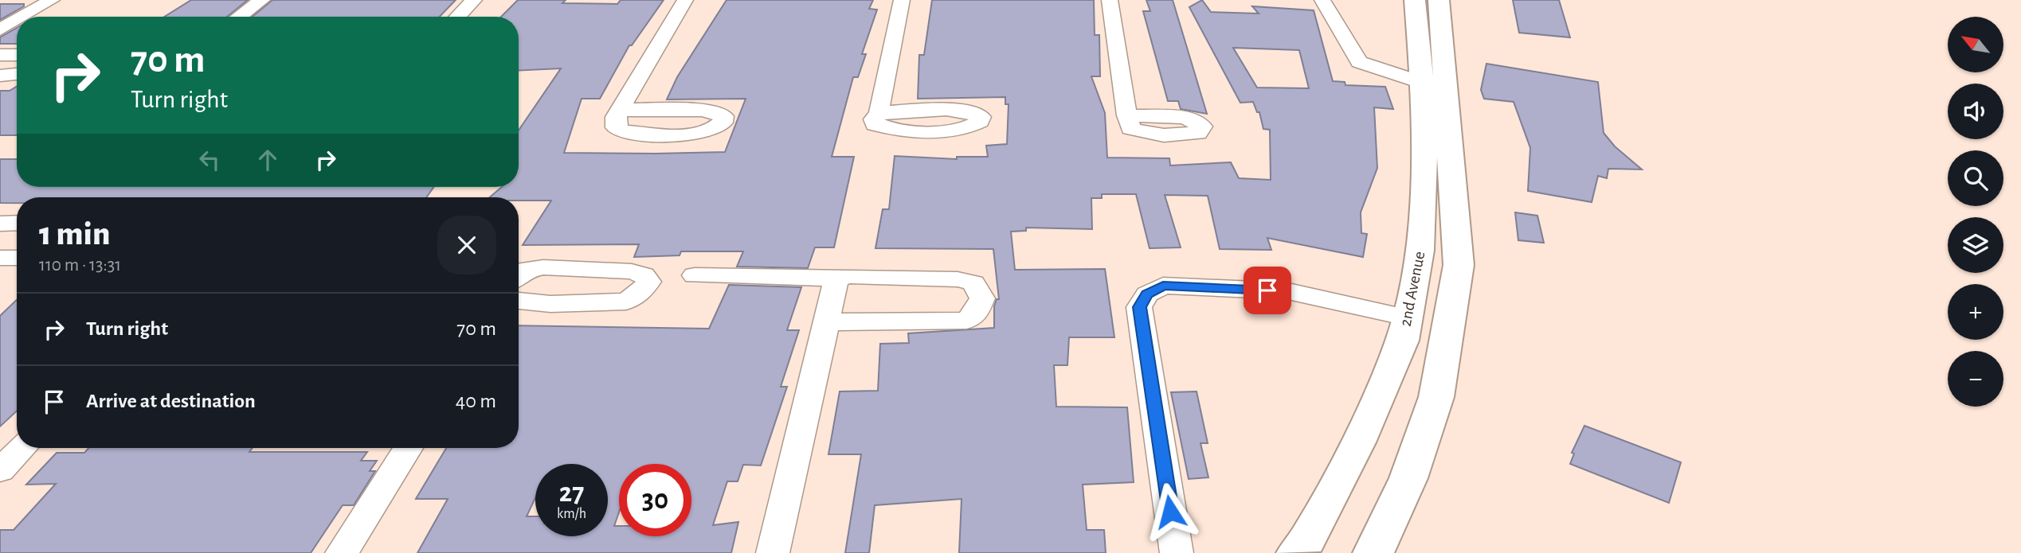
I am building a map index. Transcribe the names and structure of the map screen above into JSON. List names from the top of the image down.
{
  "streets": {
    "street": ["2nd Avenue"]
  },
  "north": "top left",
  "page": {
    "map_buttons": ["+", "−"],
    "turn": ["70 m", "Turn right"],
    "heading": ["1 min", "110 m · 13:31"],
    "list": [
      {
        "name": "Turn right",
        "value": "70 m"
      },
      {
        "name": "Arrive at destination",
        "value": "40 m"
      }
    ],
    "speed": "27 km/h",
    "limit": "30"
  }
}
